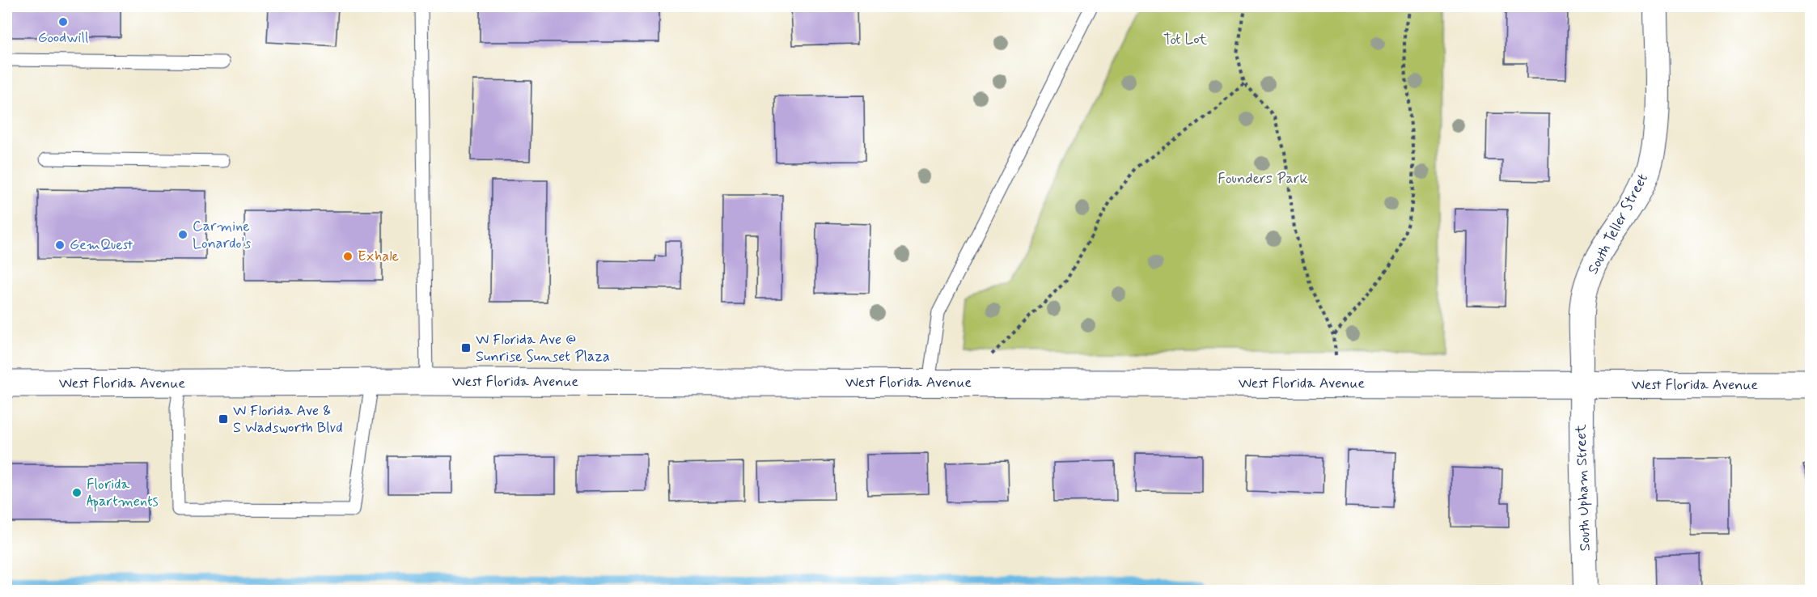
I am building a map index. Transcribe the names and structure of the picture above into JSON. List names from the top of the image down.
{
  "streets": {
    "street": ["South Teller Street", "West Florida Avenue", "South Upham Street"]
  },
  "crossings": [
    ["South Teller Street", "West Florida Avenue"],
    ["South Teller Street", "South Upham Street"],
    ["West Florida Avenue", "South Upham Street"]
  ],
  "parks": ["Tot Lot", "Founders Park"],
  "places": {
    "other": [
      "Goodwill",
      "Carmine Lonardo's",
      "GemQuest",
      "Exhale",
      "Florida Apartments"
    ],
    "transit": ["W Florida Ave @ Sunrise Sunset Plaza", "W Florida Ave & S Wadsworth Blvd"]
  }
}
